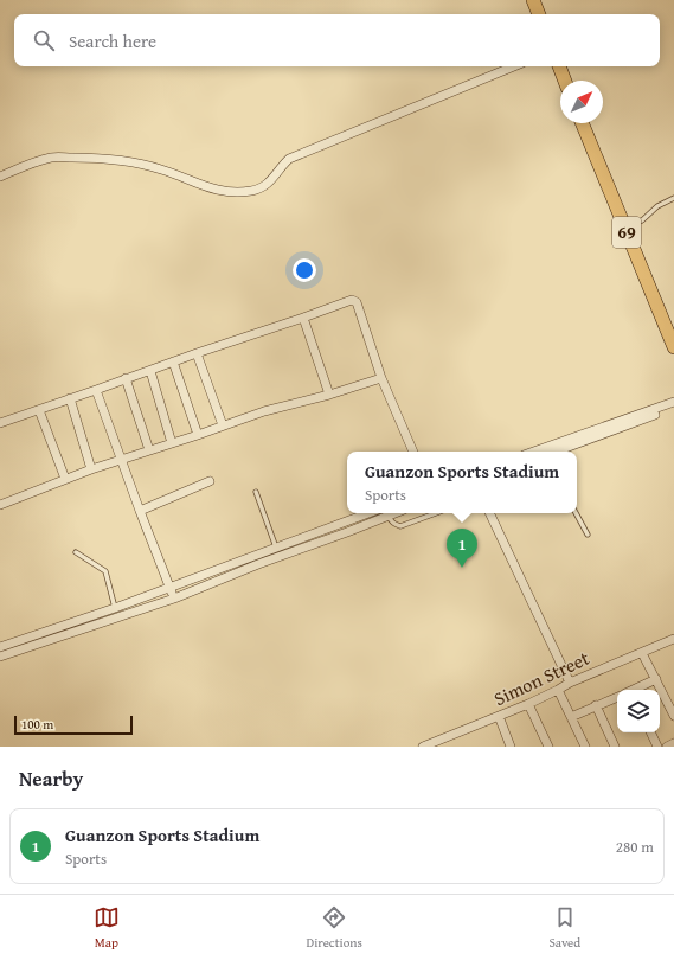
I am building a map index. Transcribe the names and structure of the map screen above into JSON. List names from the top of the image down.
{
  "streets": {
    "main road": ["69"],
    "street": ["Simon Street"]
  },
  "scale_bar": "100 m",
  "north": "top right",
  "page": {
    "search": "Search here",
    "popup": ["Guanzon Sports Stadium", "Sports"],
    "pins": "1",
    "scale": "100 m",
    "heading": "Nearby",
    "list": [
      {
        "mark": "1",
        "name": "Guanzon Sports Stadium",
        "note": "Sports",
        "value": "280 m"
      }
    ],
    "nav": ["Map", "Directions", "Saved"]
  }
}
